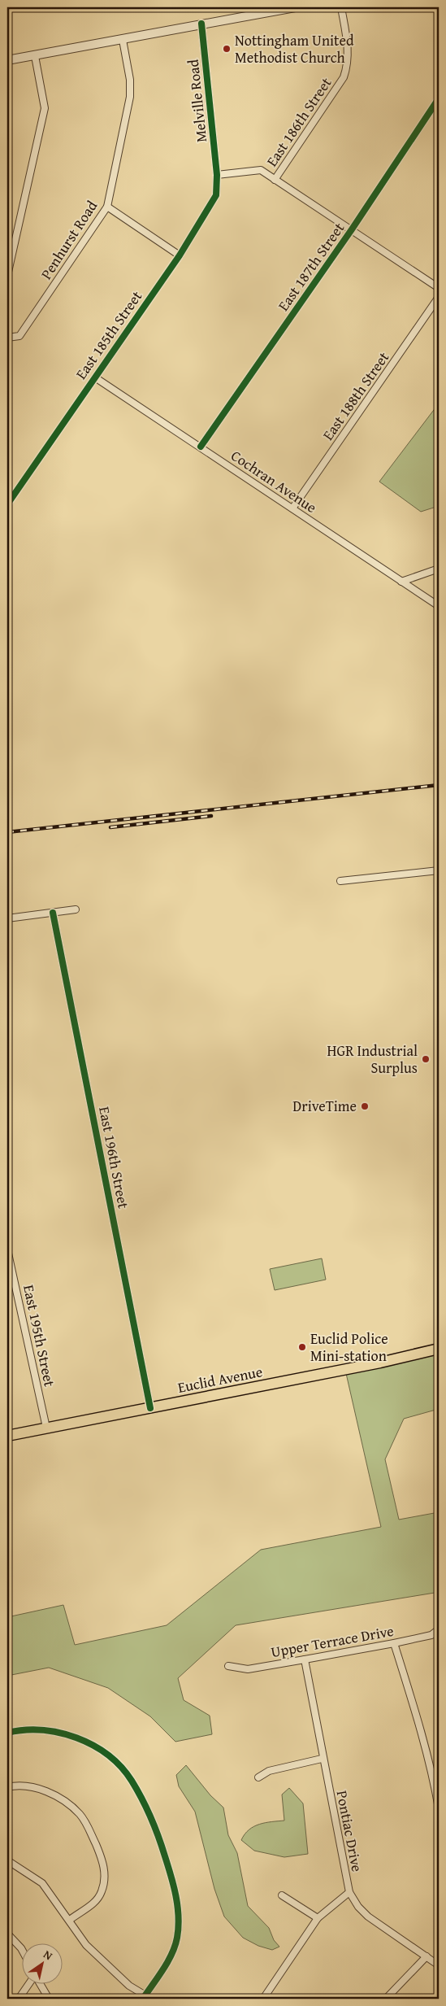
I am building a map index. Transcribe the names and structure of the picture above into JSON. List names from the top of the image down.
{
  "streets": {
    "main road": ["Euclid Avenue"],
    "street": [
      "Melville Road",
      "East 186th Street",
      "Penhurst Road",
      "East 187th Street",
      "East 185th Street",
      "East 188th Street",
      "Cochran Avenue",
      "East 196th Street",
      "East 195th Street",
      "Upper Terrace Drive",
      "Pontiac Drive"
    ]
  },
  "crossings": [
    ["Melville Road", "East 185th Street"],
    ["East 187th Street", "Cochran Avenue"],
    ["East 185th Street", "Cochran Avenue"],
    ["East 188th Street", "Cochran Avenue"],
    ["East 196th Street", "Euclid Avenue"],
    ["East 195th Street", "Euclid Avenue"],
    ["Upper Terrace Drive", "Pontiac Drive"]
  ],
  "places": [
    "Nottingham United Methodist Church",
    "HGR Industrial Surplus",
    "DriveTime",
    "Euclid Police Mini-station"
  ],
  "north": "top right"
}
